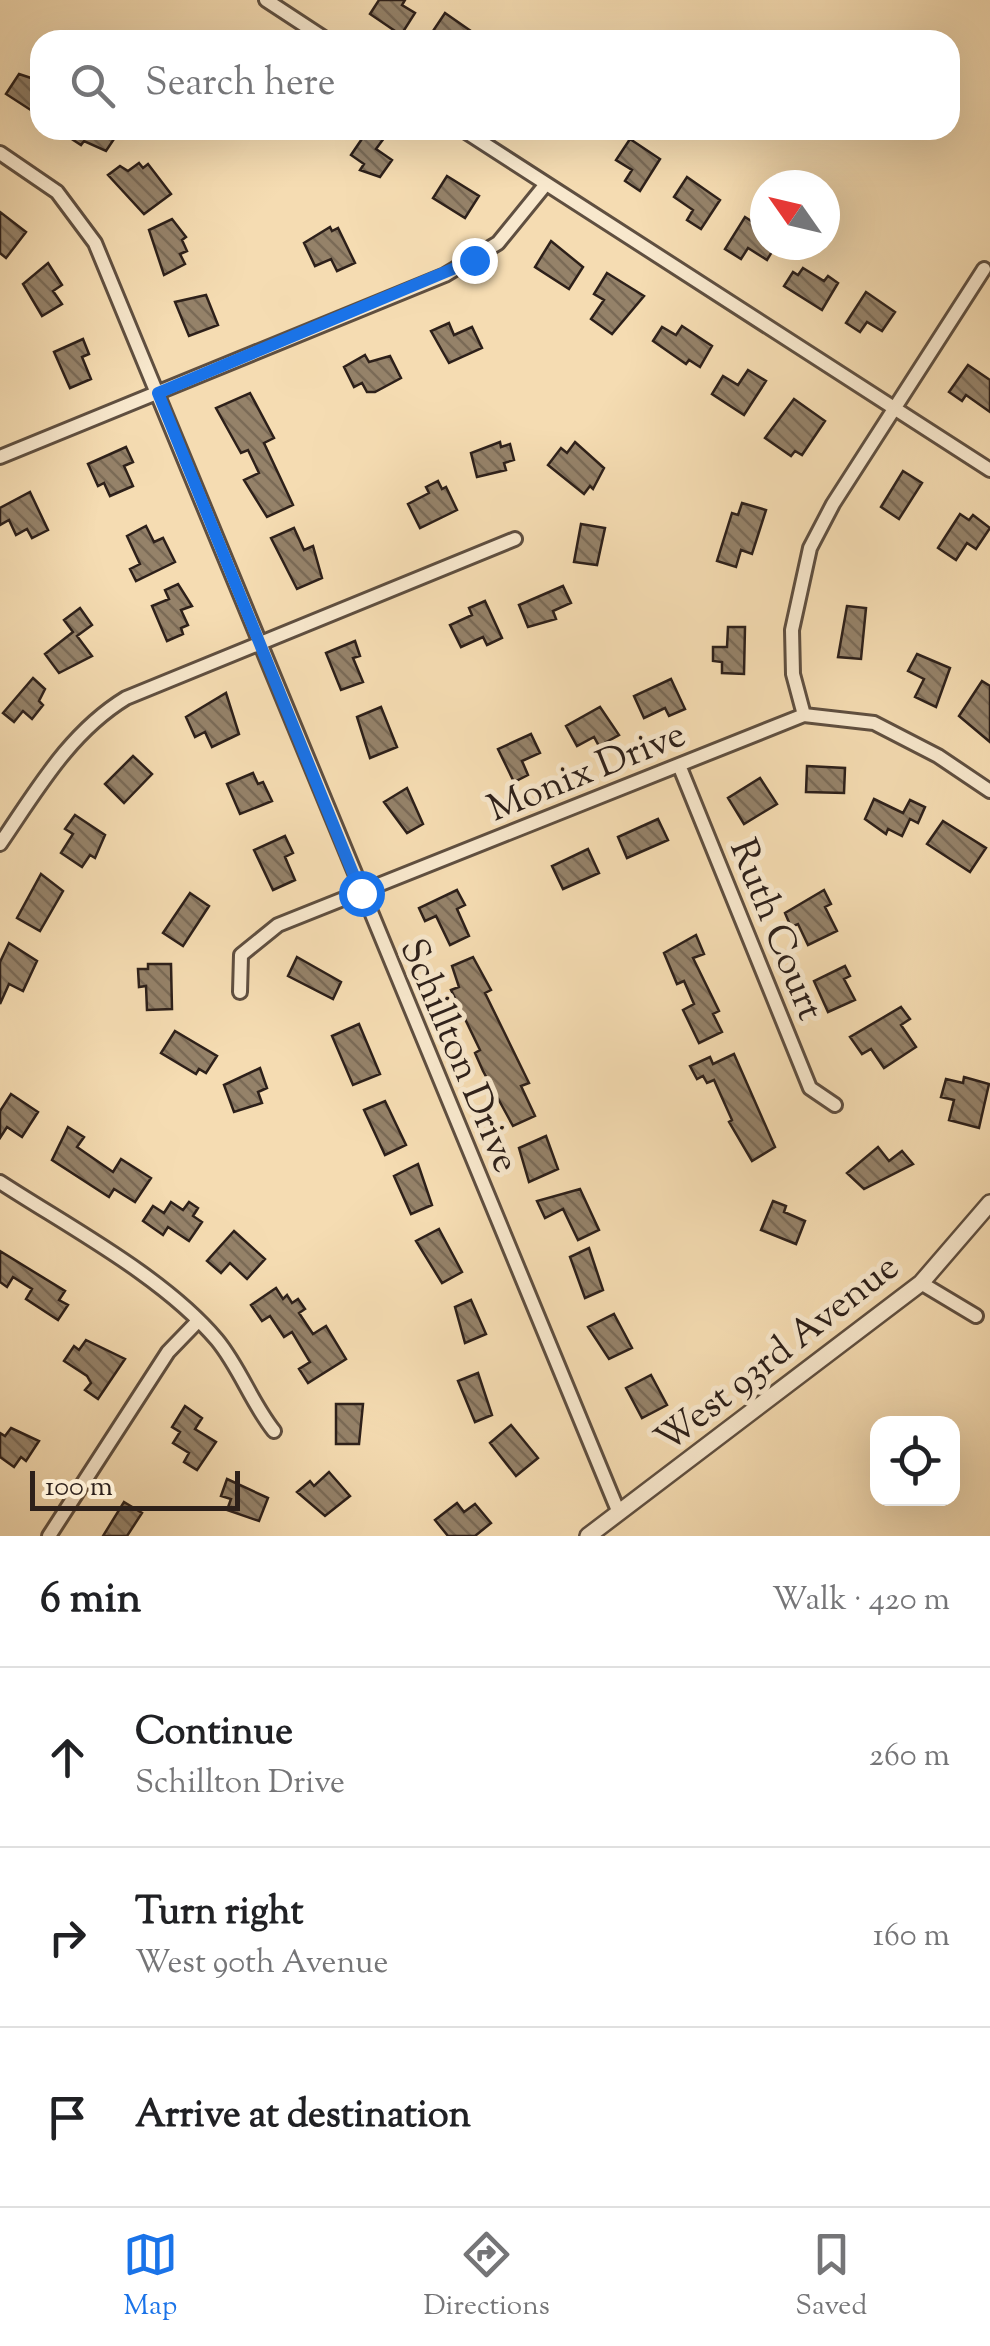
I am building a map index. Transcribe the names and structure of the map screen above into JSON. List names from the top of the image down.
{
  "streets": {
    "street": [
      "Monix Drive",
      "Ruth Court",
      "Schillton Drive",
      "West 93rd Avenue"
    ]
  },
  "crossings": [
    ["Monix Drive", "Ruth Court"],
    ["Monix Drive", "Schillton Drive"],
    ["Schillton Drive", "West 93rd Avenue"]
  ],
  "scale_bar": "100 m",
  "north": "top left",
  "page": {
    "search": "Search here",
    "scale": "100 m",
    "heading": ["6 min", "Walk · 420 m"],
    "list": [
      ["Continue", "Schillton Drive", "260 m"],
      ["Turn right", "West 90th Avenue", "160 m"],
      "Arrive at destination"
    ],
    "nav": ["Map", "Directions", "Saved"]
  }
}
